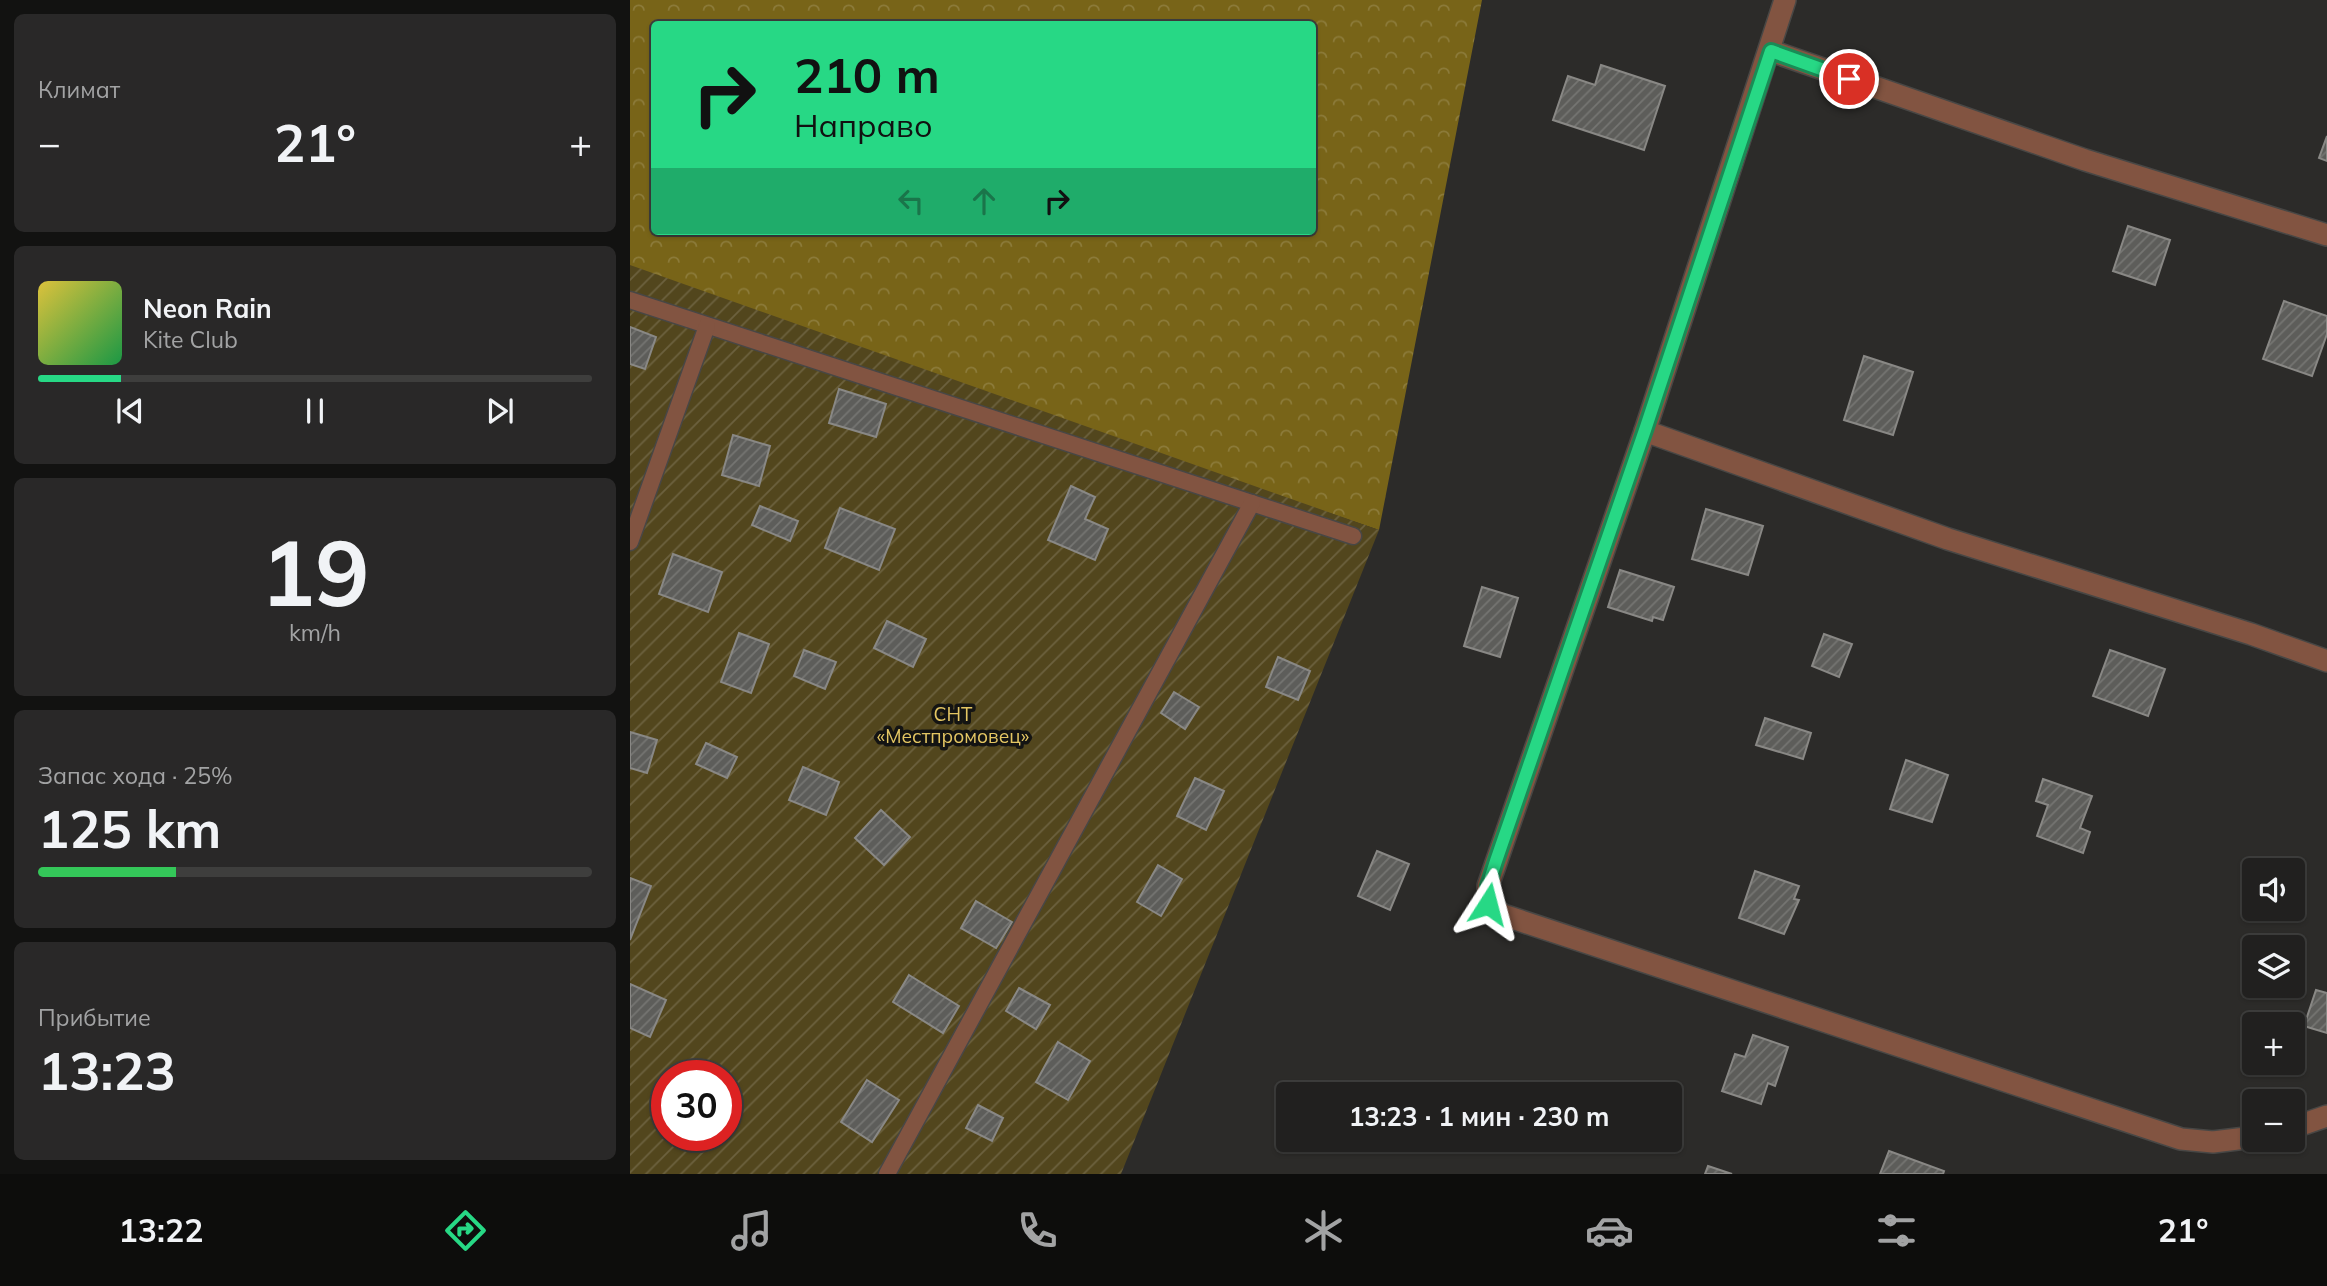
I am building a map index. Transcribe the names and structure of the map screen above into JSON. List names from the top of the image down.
{
  "parks": ["СНТ «Местпромовец»"],
  "page": {
    "tile": [
      "Климат",
      ["19", "km/h"],
      ["Запас хода · 25%", "125 km"],
      ["Прибытие", "13:23"]
    ],
    "turn": ["210 m", "Направо"],
    "heat": ["−", "21°", "+"],
    "song": ["Neon Rain", "Kite Club"],
    "map_buttons": ["+", "−"],
    "limit": "30",
    "trip": "13:23 · 1 мин · 230 m",
    "tabs": ["13:22", "21°"]
  }
}
